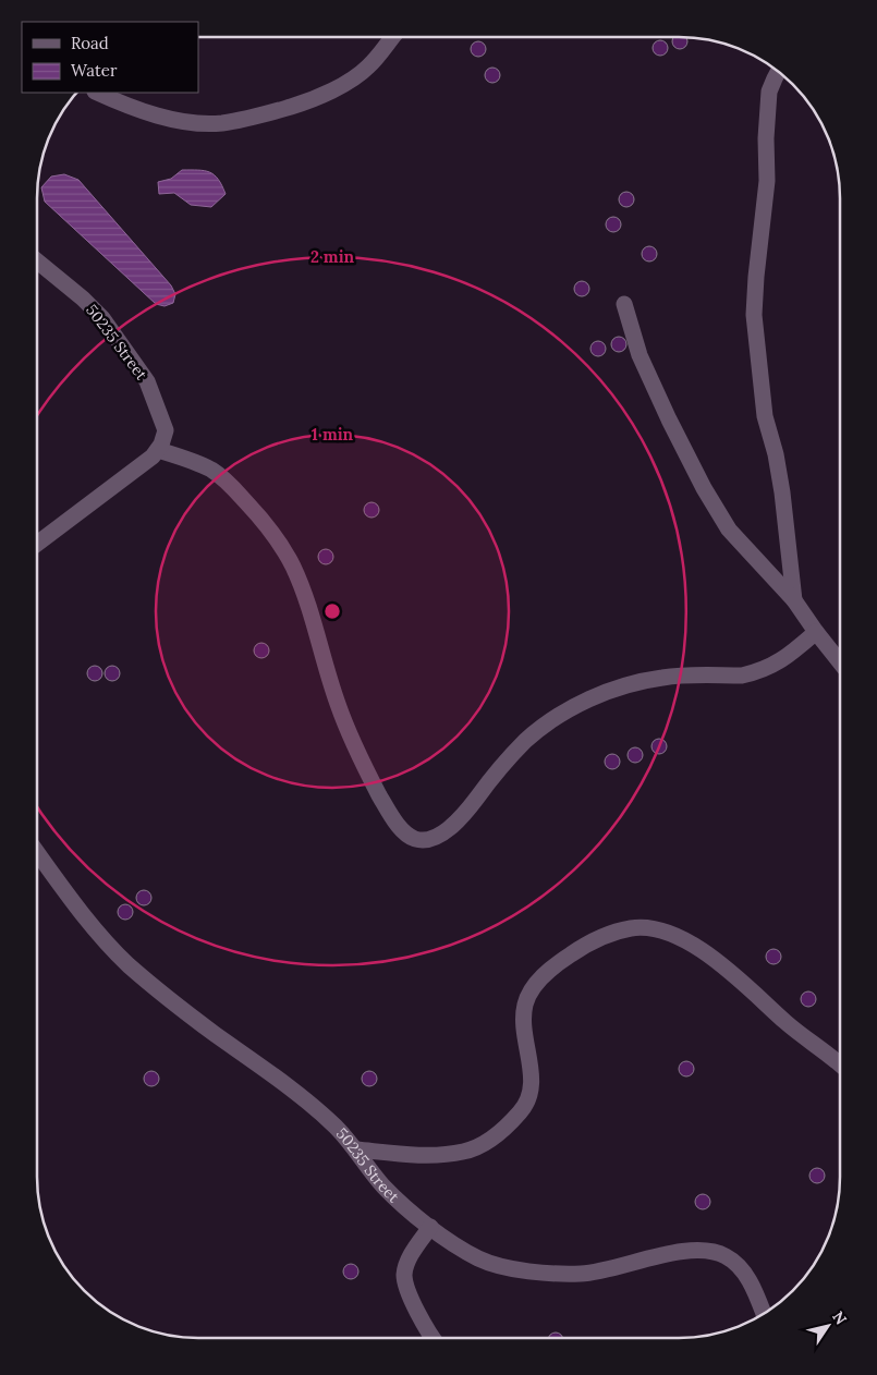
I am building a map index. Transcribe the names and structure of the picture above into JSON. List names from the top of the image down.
{
  "streets": {
    "street": ["50235 Street"]
  },
  "legend": ["Road", "Water"],
  "north": "top right",
  "rings": ["2 min", "1 min"]
}
